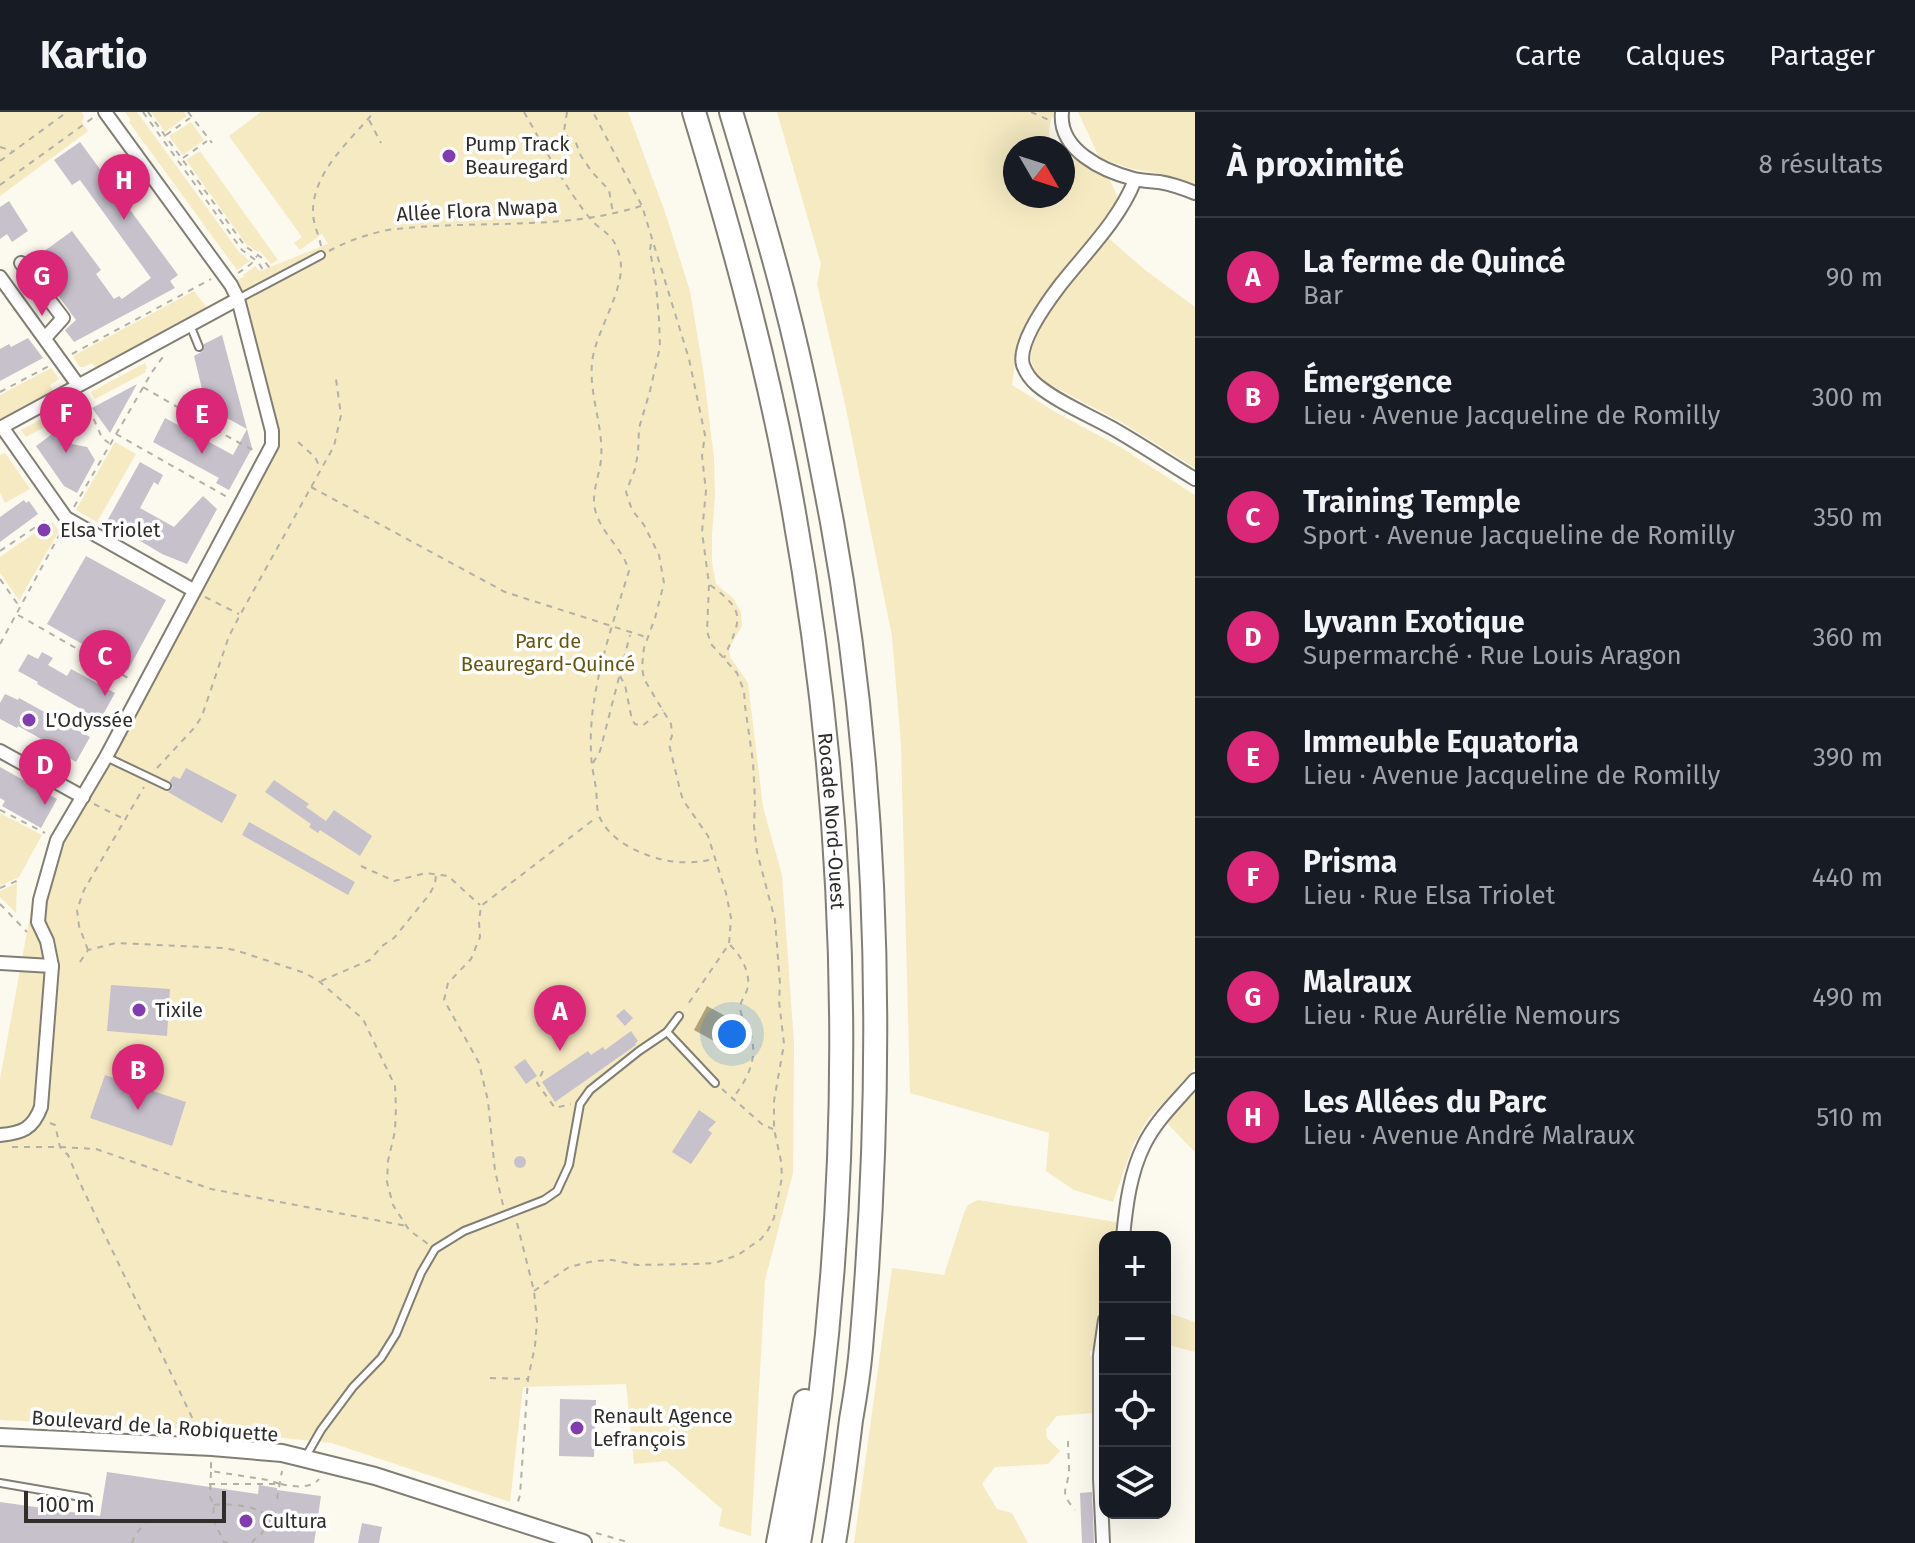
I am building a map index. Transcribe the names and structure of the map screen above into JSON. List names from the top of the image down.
{
  "streets": {
    "highway": ["Rocade Nord-Ouest"],
    "main road": ["Boulevard de la Robiquette"],
    "path": ["Allée Flora Nwapa"]
  },
  "parks": ["Parc de Beauregard-Quincé"],
  "places": [
    "Pump Track Beauregard",
    "Elsa Triolet",
    "L'Odyssée",
    "Tixile",
    "Renault Agence Lefrançois",
    "Cultura"
  ],
  "scale_bar": "100 m",
  "north": "bottom right",
  "page": {
    "header": "Kartio",
    "nav": ["Carte", "Calques", "Partager"],
    "heading": ["À proximité", "8 résultats"],
    "pins": [
      "H",
      "G",
      "F",
      "E",
      "C",
      "D",
      "A",
      "B"
    ],
    "list": [
      {
        "mark": "A",
        "name": "La ferme de Quincé",
        "note": "Bar",
        "value": "90 m"
      },
      {
        "mark": "B",
        "name": "Émergence",
        "note": "Lieu · Avenue Jacqueline de Romilly",
        "value": "300 m"
      },
      {
        "mark": "C",
        "name": "Training Temple",
        "note": "Sport · Avenue Jacqueline de Romilly",
        "value": "350 m"
      },
      {
        "mark": "D",
        "name": "Lyvann Exotique",
        "note": "Supermarché · Rue Louis Aragon",
        "value": "360 m"
      },
      {
        "mark": "E",
        "name": "Immeuble Equatoria",
        "note": "Lieu · Avenue Jacqueline de Romilly",
        "value": "390 m"
      },
      {
        "mark": "F",
        "name": "Prisma",
        "note": "Lieu · Rue Elsa Triolet",
        "value": "440 m"
      },
      {
        "mark": "G",
        "name": "Malraux",
        "note": "Lieu · Rue Aurélie Nemours",
        "value": "490 m"
      },
      {
        "mark": "H",
        "name": "Les Allées du Parc",
        "note": "Lieu · Avenue André Malraux",
        "value": "510 m"
      }
    ],
    "map_buttons": ["+", "−"],
    "scale": "100 m"
  }
}
